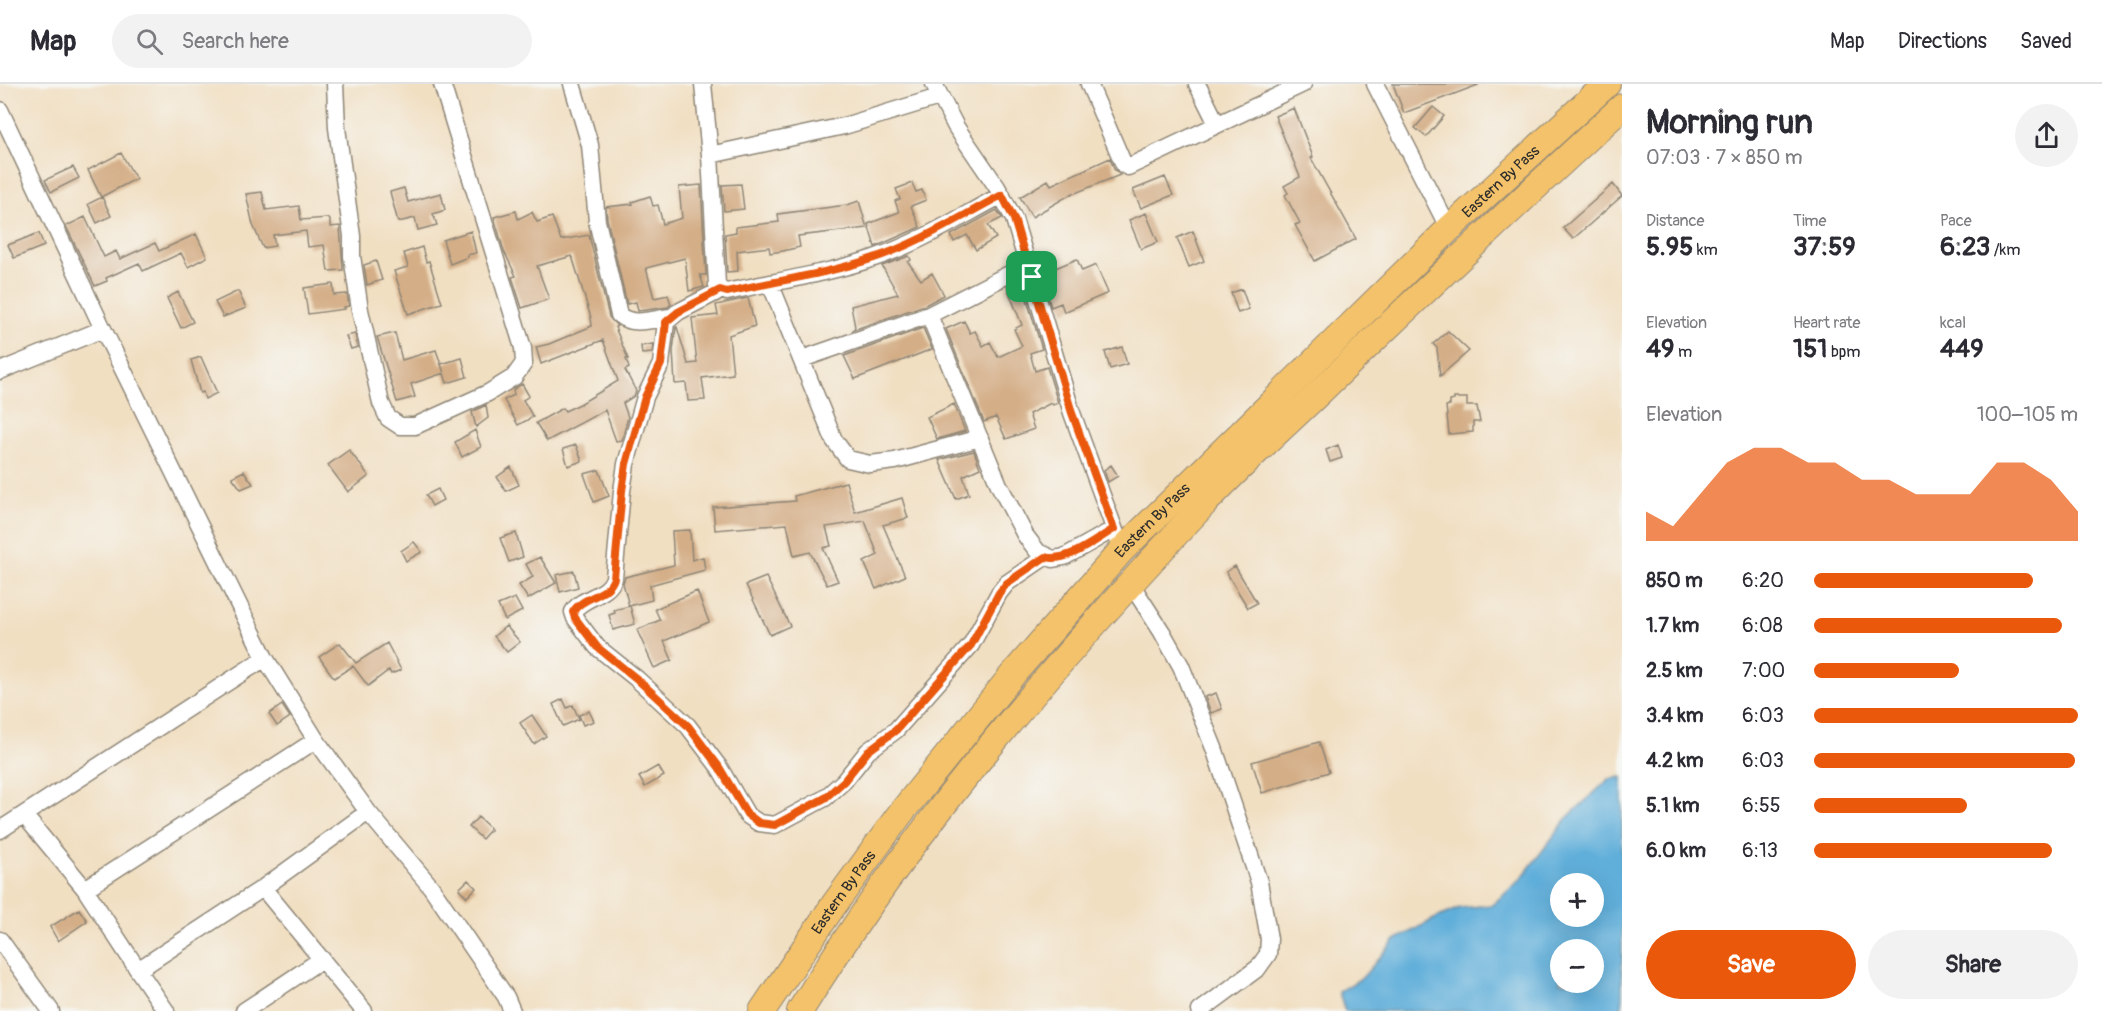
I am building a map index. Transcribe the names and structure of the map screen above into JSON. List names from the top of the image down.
{
  "streets": {
    "main road": ["Eastern By Pass"]
  },
  "page": {
    "header": "Map",
    "search": "Search here",
    "nav": ["Map", "Directions", "Saved"],
    "heading": ["Morning run", "07:03 · 7 × 850 m"],
    "stats": [
      ["Distance", "5.95 km"],
      ["Time", "37:59"],
      ["Pace", "6:23 /km"],
      ["Elevation", "49 m"],
      ["Heart rate", "151 bpm"],
      ["kcal", "449"]
    ],
    "chart": ["Elevation", "100–105 m"],
    "list": [
      {
        "name": "850 m",
        "note": "6:20"
      },
      {
        "name": "1.7 km",
        "note": "6:08"
      },
      {
        "name": "2.5 km",
        "note": "7:00"
      },
      {
        "name": "3.4 km",
        "note": "6:03"
      },
      {
        "name": "4.2 km",
        "note": "6:03"
      },
      {
        "name": "5.1 km",
        "note": "6:55"
      },
      {
        "name": "6.0 km",
        "note": "6:13"
      }
    ],
    "map_buttons": ["+", "−"],
    "buttons": ["Save", "Share"]
  }
}
